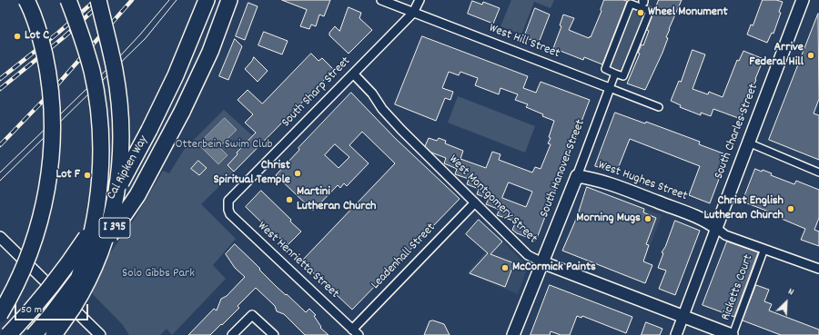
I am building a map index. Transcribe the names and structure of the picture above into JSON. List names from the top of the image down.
{
  "streets": {
    "highway": ["Cal Ripken Way", "I 395"],
    "main road": [
      "South Charles Street",
      "South Hanover Street",
      "West Hughes Street",
      "West Montgomery Street"
    ],
    "street": [
      "West Hill Street",
      "South Sharp Street",
      "Leadenhall Street",
      "West Henrietta Street",
      "Ricketts Court"
    ]
  },
  "crossings": [
    ["West Hill Street", "South Sharp Street"],
    ["West Hill Street", "South Hanover Street"],
    ["South Sharp Street", "West Montgomery Street"],
    ["South Sharp Street", "West Henrietta Street"],
    ["South Charles Street", "West Hughes Street"],
    ["South Charles Street", "West Montgomery Street"],
    ["South Hanover Street", "West Hughes Street"],
    ["South Hanover Street", "West Montgomery Street"],
    ["West Montgomery Street", "Leadenhall Street"],
    ["West Montgomery Street", "Ricketts Court"],
    ["Leadenhall Street", "West Henrietta Street"]
  ],
  "parks": ["Otterbein Swim Club", "Solo Gibbs Park"],
  "places": [
    "Wheel Monument",
    "Lot C",
    "Arrive Federal Hill",
    "Christ Spiritual Temple",
    "Lot F",
    "Martini Lutheran Church",
    "Christ English Lutheran Church",
    "Morning Mugs",
    "McCormick Paints"
  ],
  "scale_bar": "50 m",
  "north": "top right"
}
